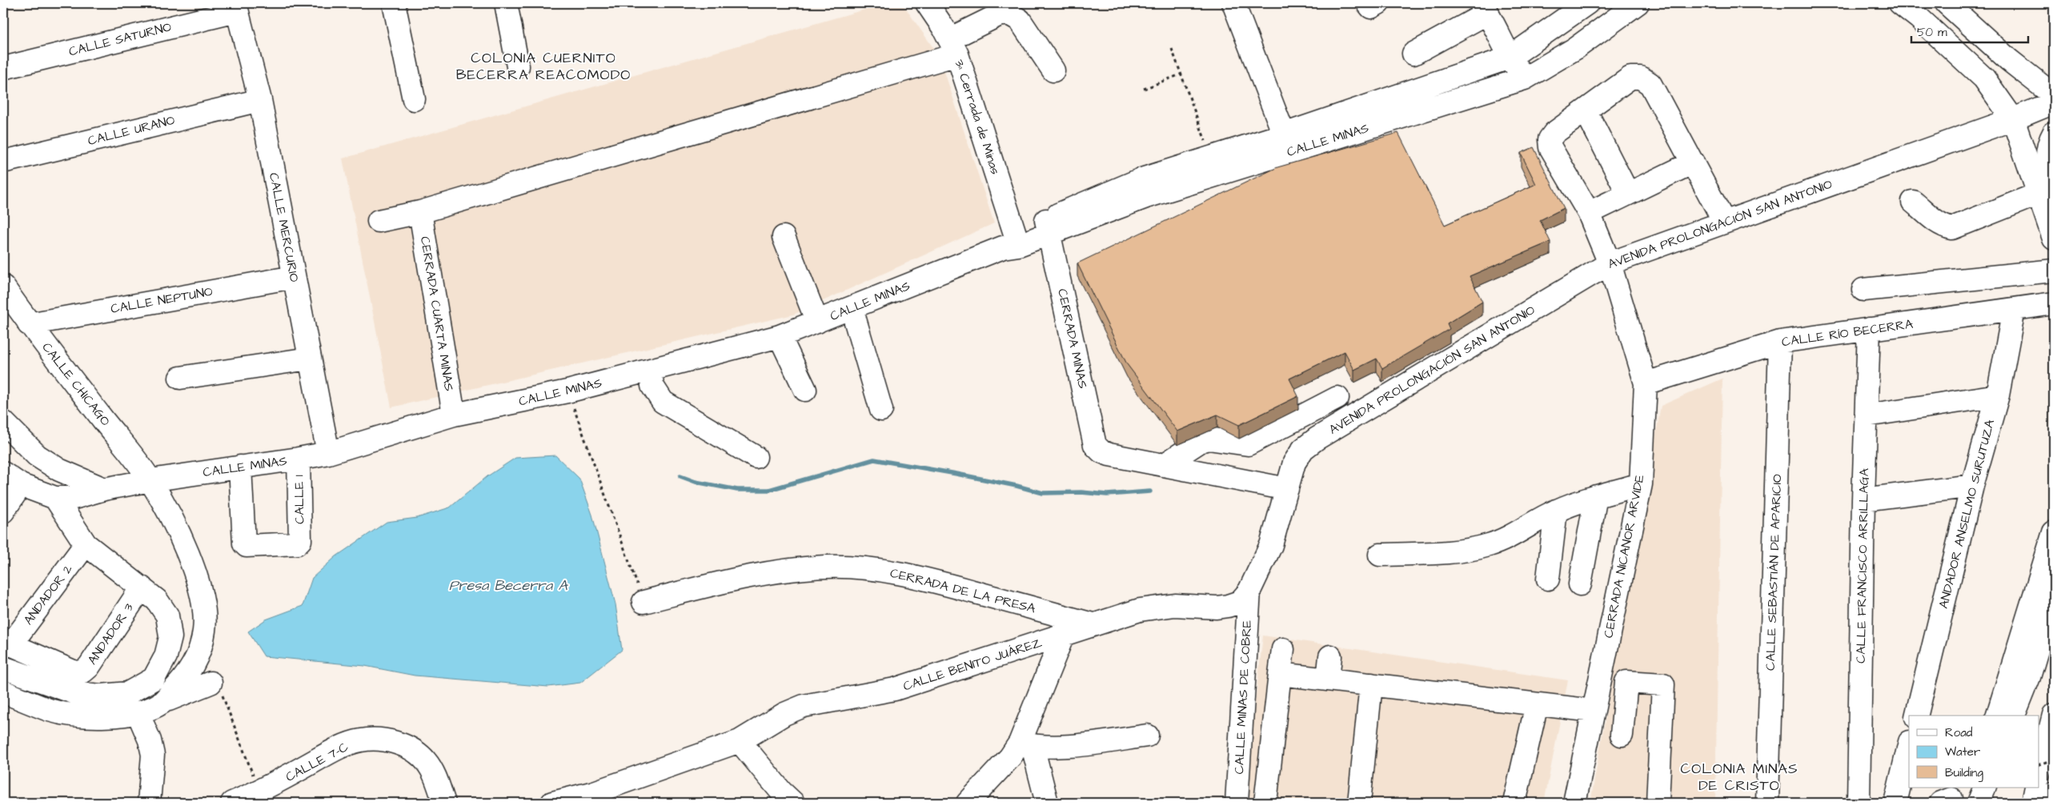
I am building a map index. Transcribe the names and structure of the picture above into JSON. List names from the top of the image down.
{
  "streets": {
    "street": [
      "CALLE SATURNO",
      "3ª Cerrada de Minas",
      "CALLE URANO",
      "CALLE MINAS",
      "AVENIDA PROLONGACIÓN SAN ANTONIO",
      "CALLE MERCURIO",
      "CALLE NEPTUNO",
      "CERRADA CUARTA MINAS",
      "CALLE RÍO BECERRA",
      "CERRADA MINAS",
      "CALLE CHICAGO",
      "CALLE 1",
      "ANDADOR ANSELMO SURUTUZA",
      "CERRADA NICANOR ARVIDE",
      "CALLE FRANCISCO ARRILLAGA",
      "CALLE SEBASTIÁN DE APARICIO",
      "CERRADA DE LA PRESA",
      "ANDADOR 2",
      "ANDADOR 3",
      "CALLE BENITO JUÁREZ",
      "CALLE MINAS DE COBRE",
      "CALLE 7-C"
    ]
  },
  "crossings": [
    ["CALLE SATURNO", "CALLE MERCURIO"],
    ["3ª Cerrada de Minas", "CALLE MINAS"],
    ["CALLE URANO", "CALLE MERCURIO"],
    ["CALLE MINAS", "CALLE MERCURIO"],
    ["CALLE MINAS", "CERRADA CUARTA MINAS"],
    ["CALLE MINAS", "CERRADA MINAS"],
    ["CALLE MINAS", "CALLE CHICAGO"],
    ["CALLE MINAS", "CALLE 1"],
    ["AVENIDA PROLONGACIÓN SAN ANTONIO", "CERRADA NICANOR ARVIDE"],
    ["AVENIDA PROLONGACIÓN SAN ANTONIO", "CALLE BENITO JUÁREZ"],
    ["CALLE MERCURIO", "CALLE NEPTUNO"],
    ["CALLE NEPTUNO", "CALLE CHICAGO"],
    ["CALLE RÍO BECERRA", "ANDADOR ANSELMO SURUTUZA"],
    ["CALLE RÍO BECERRA", "CERRADA NICANOR ARVIDE"],
    ["CALLE RÍO BECERRA", "CALLE FRANCISCO ARRILLAGA"],
    ["CALLE RÍO BECERRA", "CALLE SEBASTIÁN DE APARICIO"],
    ["CERRADA DE LA PRESA", "CALLE BENITO JUÁREZ"],
    ["ANDADOR 2", "ANDADOR 3"],
    ["CALLE BENITO JUÁREZ", "CALLE MINAS DE COBRE"]
  ],
  "districts": ["COLONIA CUERNITO BECERRA REACOMODO", "COLONIA MINAS DE CRISTO"],
  "water": ["Presa Becerra A"],
  "legend": ["Road", "Water", "Building"],
  "scale_bar": "50 m"
}
